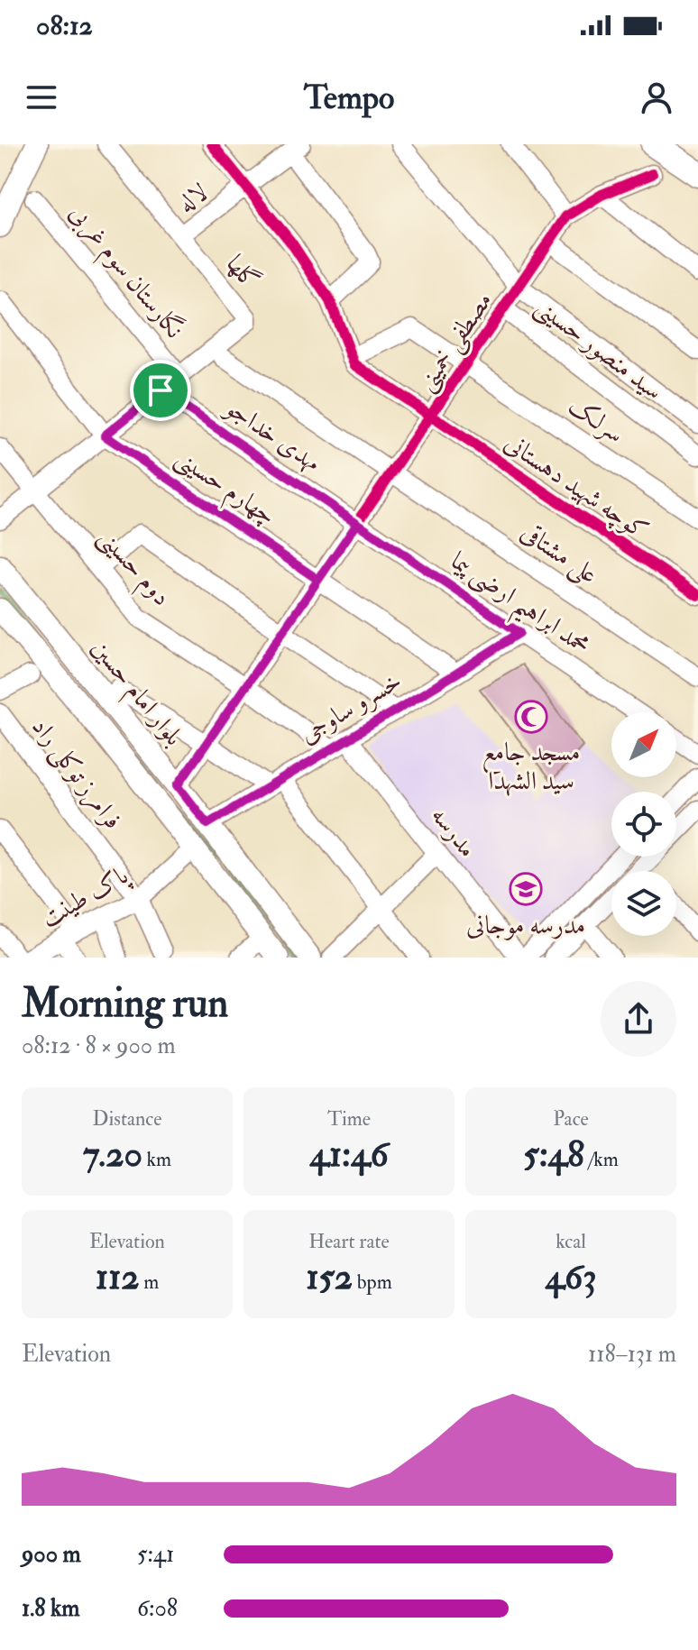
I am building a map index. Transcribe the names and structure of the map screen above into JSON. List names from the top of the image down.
{
  "streets": {
    "main road": ["بلوار امام حسین"],
    "street": [
      "لاله",
      "نگارستان سوم غربی",
      "گلها",
      "مصطفی خمینی",
      "سید منصور حسینی",
      "سرلک",
      "مهدی خداجو",
      "چهارم حسینی",
      "کوچه شهید دهستانی",
      "علی مشتاقی",
      "دوم حسینی",
      "محمد ابراهیم ارضی پیما",
      "خسرو ساوجی",
      "فرامرز توکلی راد",
      "مدرسه",
      "پاک طینت"
    ]
  },
  "crossings": [
    ["لاله", "گلها"],
    ["نگارستان سوم غربی", "گلها"],
    ["گلها", "مهدی خداجو"],
    ["گلها", "چهارم حسینی"],
    ["گلها", "دوم حسینی"],
    ["مصطفی خمینی", "سید منصور حسینی"],
    ["مصطفی خمینی", "سرلک"],
    ["مصطفی خمینی", "مهدی خداجو"],
    ["مصطفی خمینی", "چهارم حسینی"],
    ["مصطفی خمینی", "کوچه شهید دهستانی"],
    ["مصطفی خمینی", "علی مشتاقی"],
    ["مصطفی خمینی", "دوم حسینی"],
    ["مصطفی خمینی", "محمد ابراهیم ارضی پیما"],
    ["مصطفی خمینی", "بلوار امام حسین"],
    ["سرلک", "کوچه شهید دهستانی"],
    ["مهدی خداجو", "محمد ابراهیم ارضی پیما"],
    ["چهارم حسینی", "خسرو ساوجی"],
    ["دوم حسینی", "خسرو ساوجی"],
    ["محمد ابراهیم ارضی پیما", "خسرو ساوجی"],
    ["بلوار امام حسین", "خسرو ساوجی"],
    ["بلوار امام حسین", "پاک طینت"],
    ["خسرو ساوجی", "مدرسه"],
    ["فرامرز توکلی راد", "پاک طینت"]
  ],
  "places": {
    "mosque": ["مسجد جامع سید الشهدا"],
    "school or university": ["مدرسه موجانی"]
  },
  "north": "top right",
  "page": {
    "status": "08:12",
    "header": "Tempo",
    "heading": ["Morning run", "08:12 · 8 × 900 m"],
    "stats": [
      ["Distance", "7.20 km"],
      ["Time", "41:46"],
      ["Pace", "5:48 /km"],
      ["Elevation", "112 m"],
      ["Heart rate", "152 bpm"],
      ["kcal", "463"]
    ],
    "chart": ["Elevation", "118–131 m"],
    "list": [
      {
        "name": "900 m",
        "note": "5:41"
      },
      {
        "name": "1.8 km",
        "note": "6:08"
      }
    ]
  }
}
